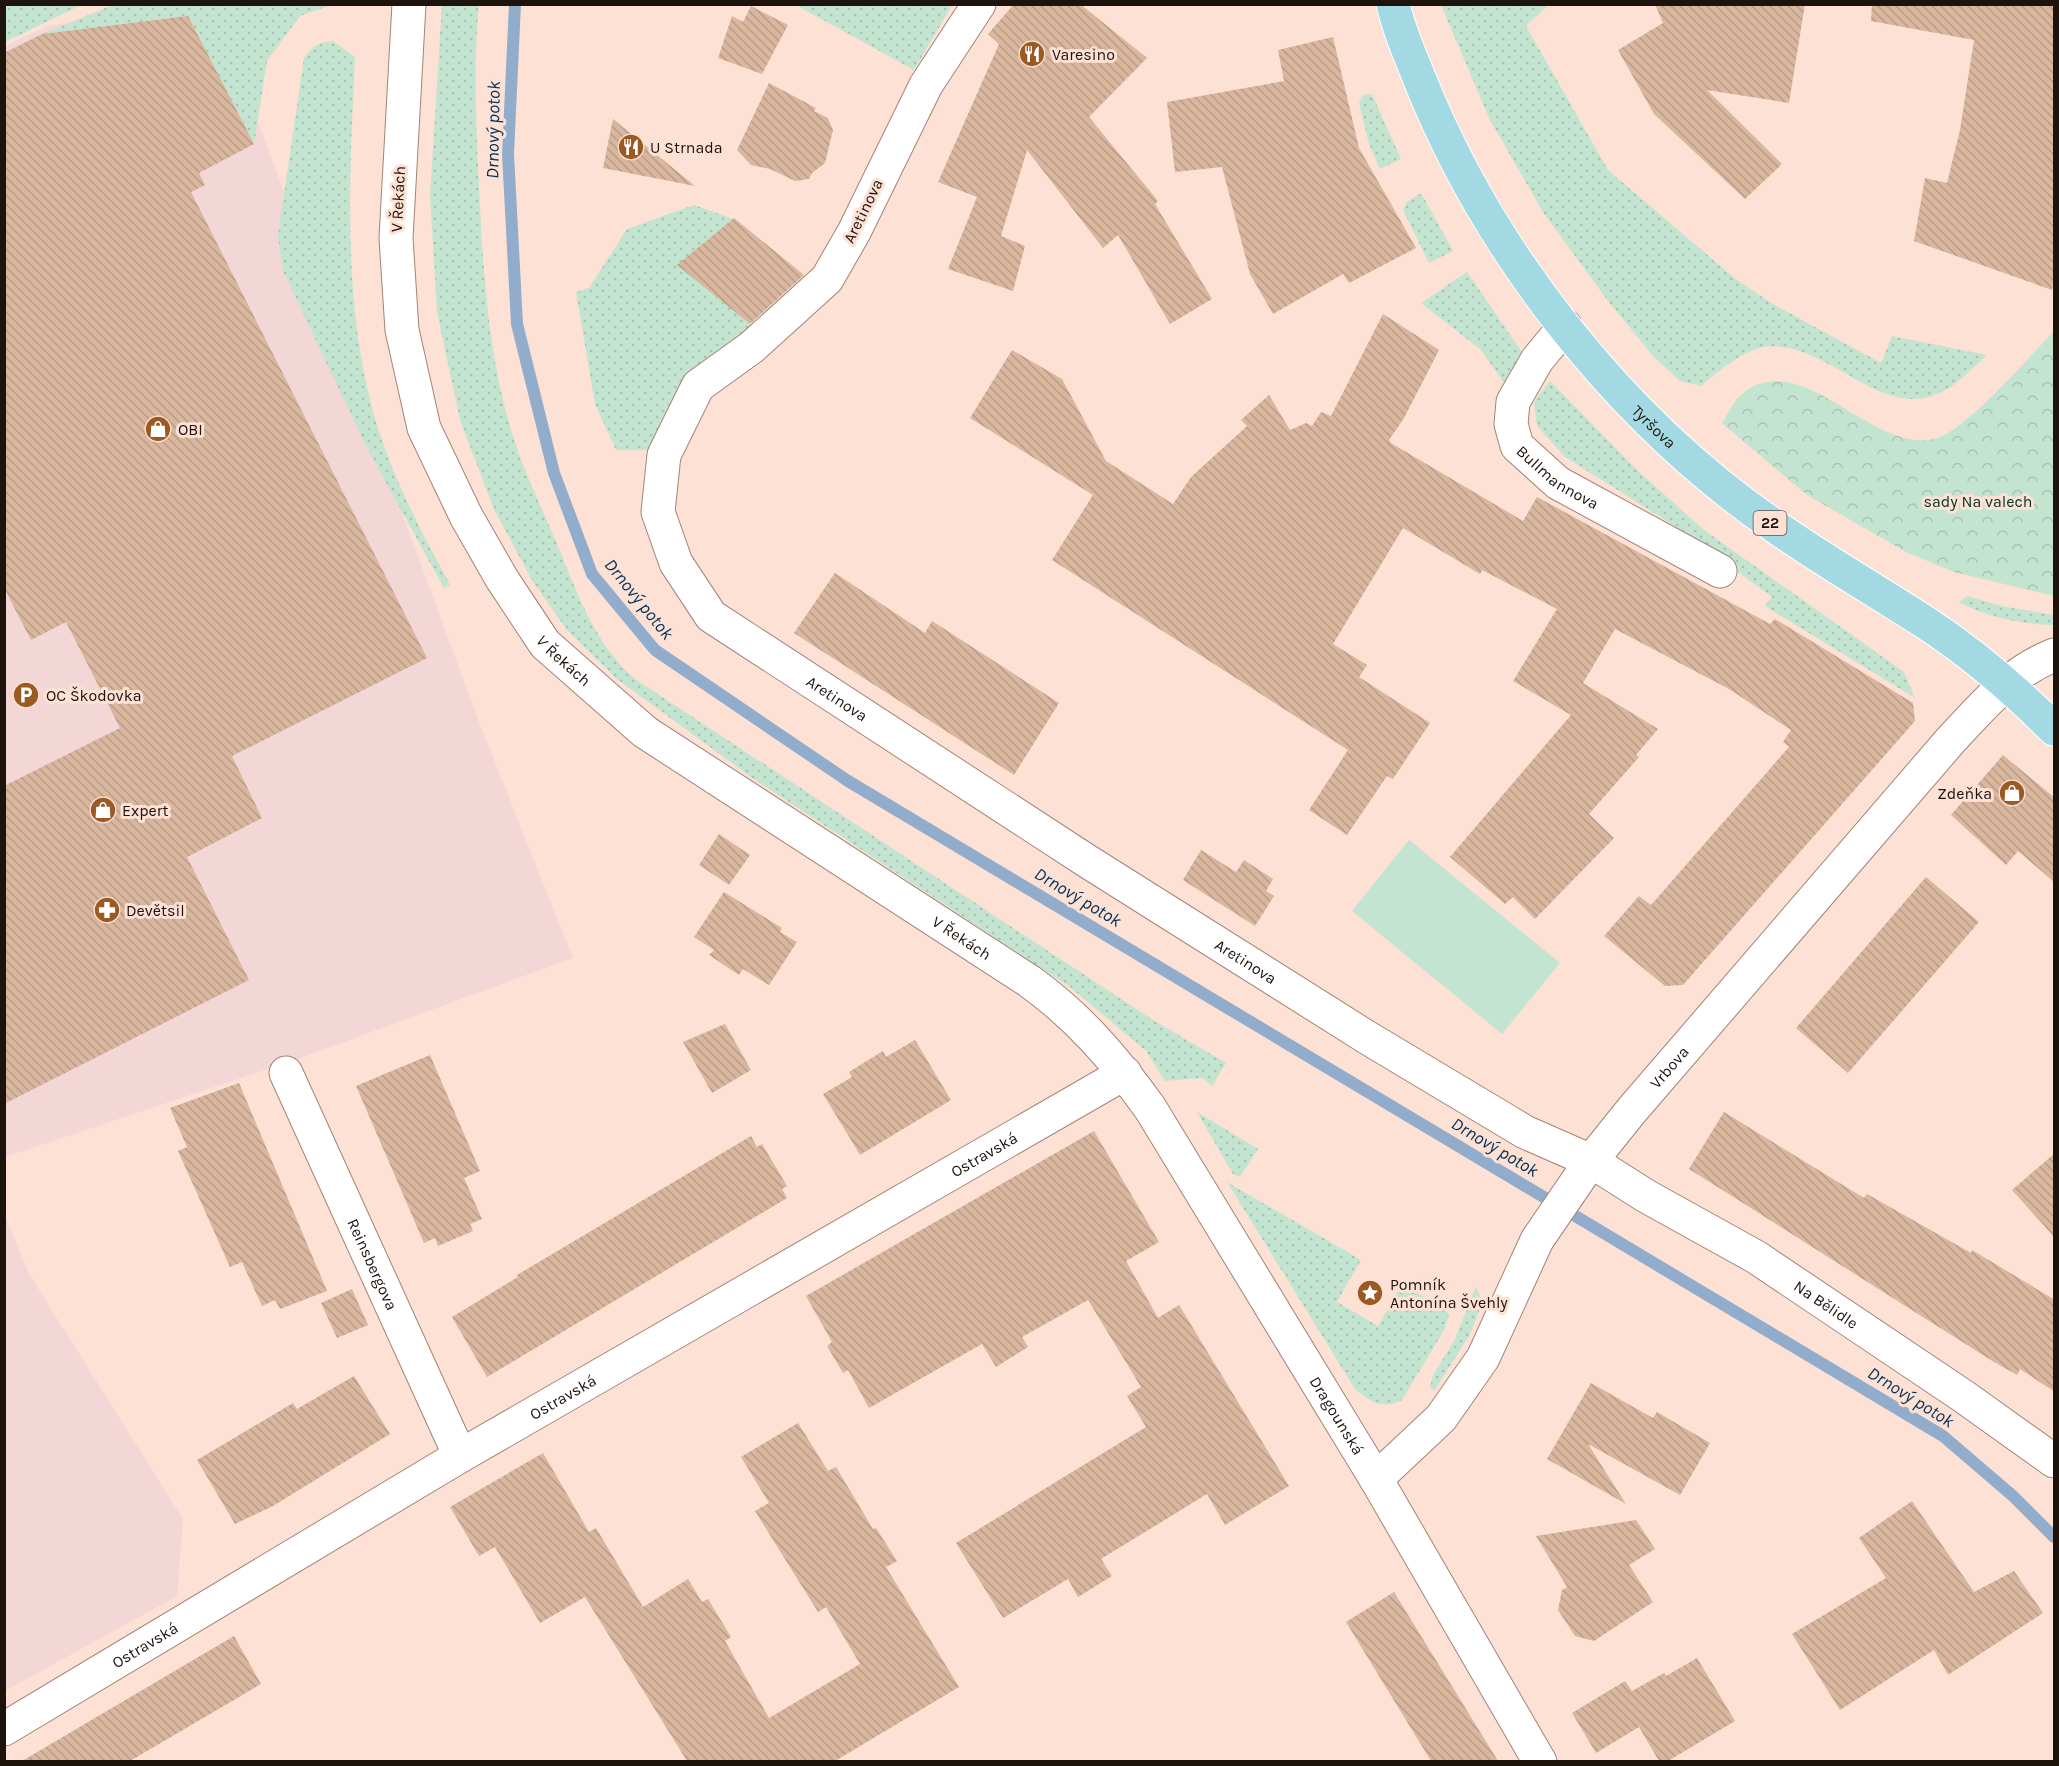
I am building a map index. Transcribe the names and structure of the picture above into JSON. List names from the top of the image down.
{
  "streets": {
    "main road": ["Tyršova", "22"],
    "street": [
      "V Řekách",
      "Aretinova",
      "Bullmannova",
      "Vrbova",
      "Ostravská",
      "Reinsbergova",
      "Na Bělidle",
      "Dragounská"
    ]
  },
  "crossings": [
    ["V Řekách", "Ostravská"],
    ["V Řekách", "Dragounská"],
    ["Aretinova", "Vrbova"],
    ["Aretinova", "Na Bělidle"],
    ["Tyršova", "Bullmannova"],
    ["Tyršova", "Vrbova"],
    ["Vrbova", "Na Bělidle"],
    ["Vrbova", "Dragounská"],
    ["Ostravská", "Reinsbergova"],
    ["Ostravská", "Dragounská"]
  ],
  "water": ["Drnový potok"],
  "parks": ["sady Na valech"],
  "places": {
    "restaurant": ["Varesino", "U Strnada"],
    "shop": ["OBI", "Zdeňka", "Expert"],
    "parking": ["OC Škodovka"],
    "pharmacy": ["Devětsil"],
    "place": ["Pomník Antonína Švehly"]
  }
}
